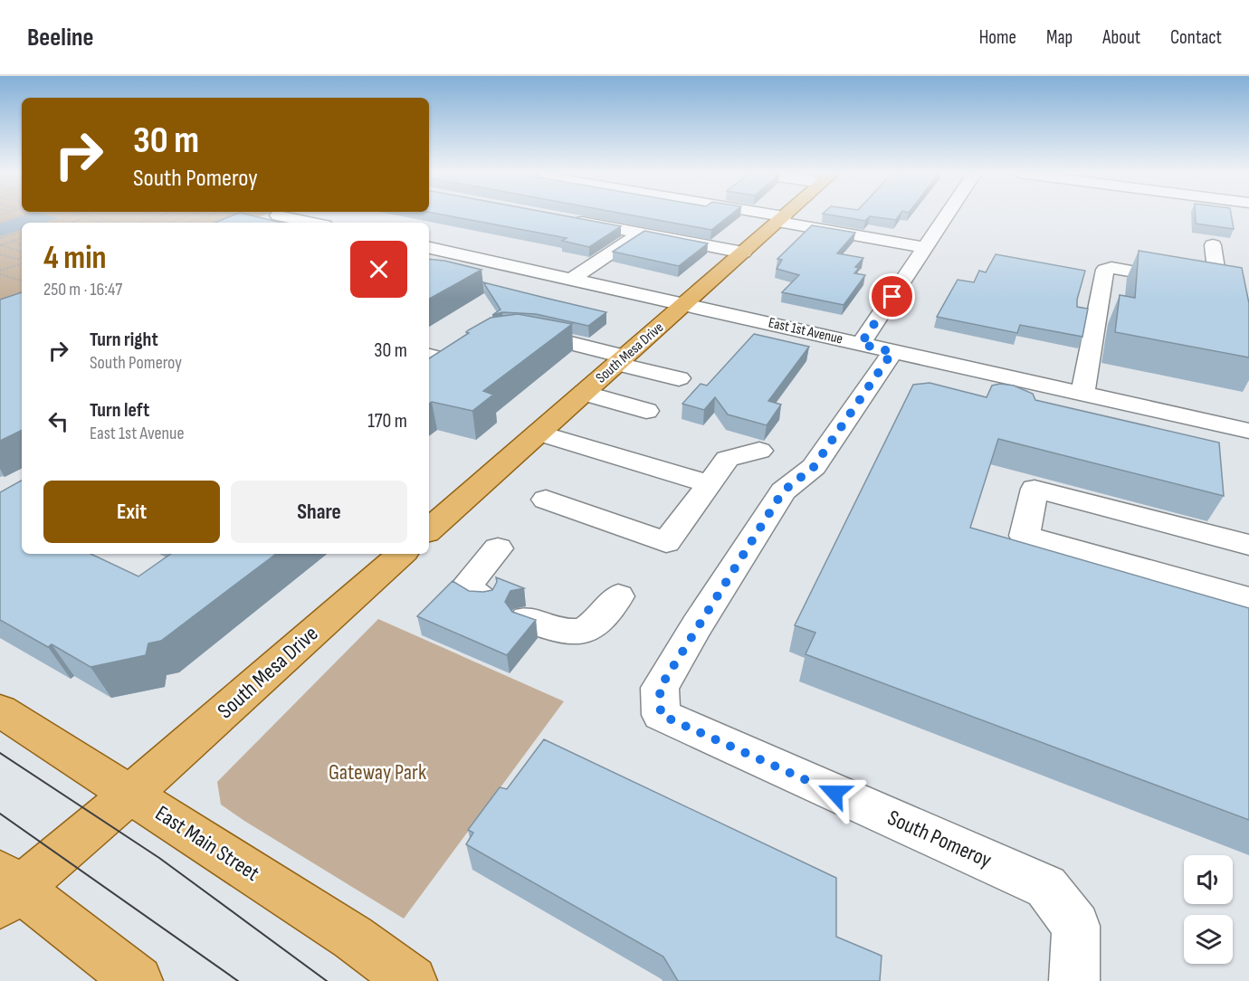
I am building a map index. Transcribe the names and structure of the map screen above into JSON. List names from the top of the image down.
{
  "streets": {
    "main road": ["South Mesa Drive", "East Main Street"],
    "street": ["East 1st Avenue", "South Pomeroy"]
  },
  "crossings": [
    ["East 1st Avenue", "South Mesa Drive"],
    ["East 1st Avenue", "South Pomeroy"],
    ["South Mesa Drive", "East Main Street"]
  ],
  "parks": ["Gateway Park"],
  "page": {
    "header": "Beeline",
    "nav": [
      "Home",
      "Map",
      "About",
      "Contact"
    ],
    "turn": ["30 m", "South Pomeroy"],
    "heading": ["4 min", "250 m · 16:47"],
    "list": [
      {
        "name": "Turn right",
        "note": "South Pomeroy",
        "value": "30 m"
      },
      {
        "name": "Turn left",
        "note": "East 1st Avenue",
        "value": "170 m"
      }
    ],
    "buttons": ["Exit", "Share"]
  }
}
